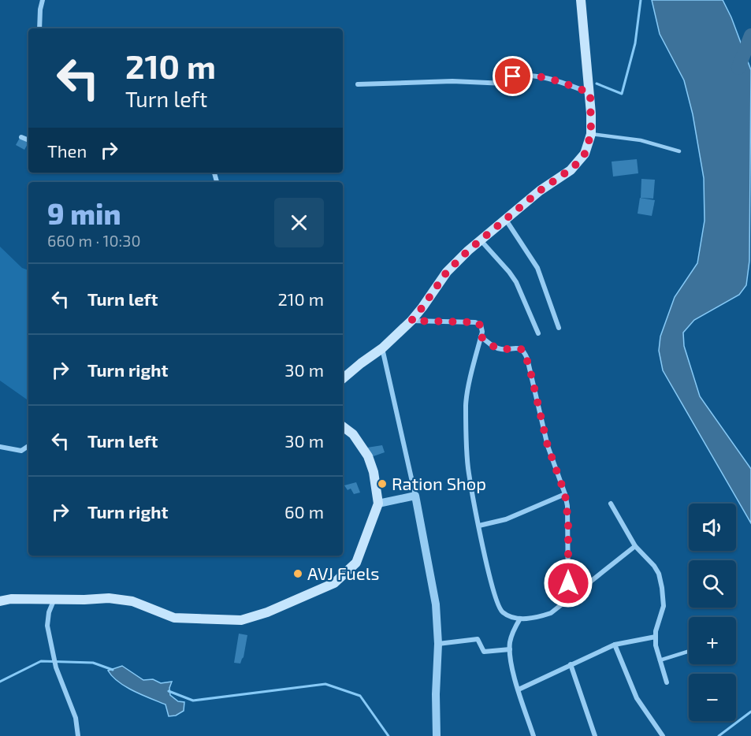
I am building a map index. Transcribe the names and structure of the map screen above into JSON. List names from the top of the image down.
{
  "places": ["Ration Shop", "AVJ Fuels"],
  "page": {
    "turn": ["210 m", "Turn left"],
    "then": "Then",
    "heading": ["9 min", "660 m · 10:30"],
    "list": [
      {
        "name": "Turn left",
        "value": "210 m"
      },
      {
        "name": "Turn right",
        "value": "30 m"
      },
      {
        "name": "Turn left",
        "value": "30 m"
      },
      {
        "name": "Turn right",
        "value": "60 m"
      }
    ],
    "map_buttons": ["+", "−"]
  }
}
